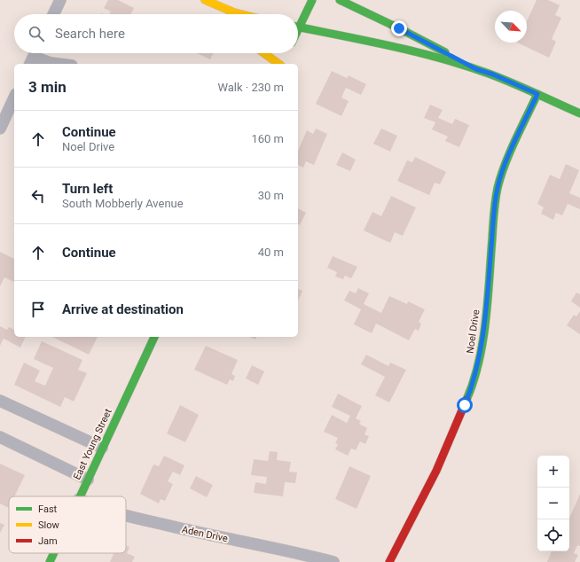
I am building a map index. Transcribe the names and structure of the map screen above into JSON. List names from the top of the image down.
{
  "streets": {
    "street": ["Noel Drive", "East Young Street", "Aden Drive"]
  },
  "legend": ["Fast", "Slow", "Jam"],
  "north": "bottom right",
  "page": {
    "search": "Search here",
    "heading": ["3 min", "Walk · 230 m"],
    "list": [
      ["Continue", "Noel Drive", "160 m"],
      ["Turn left", "South Mobberly Avenue", "30 m"],
      ["Continue", "40 m"],
      "Arrive at destination"
    ],
    "map_buttons": ["+", "−"]
  }
}
